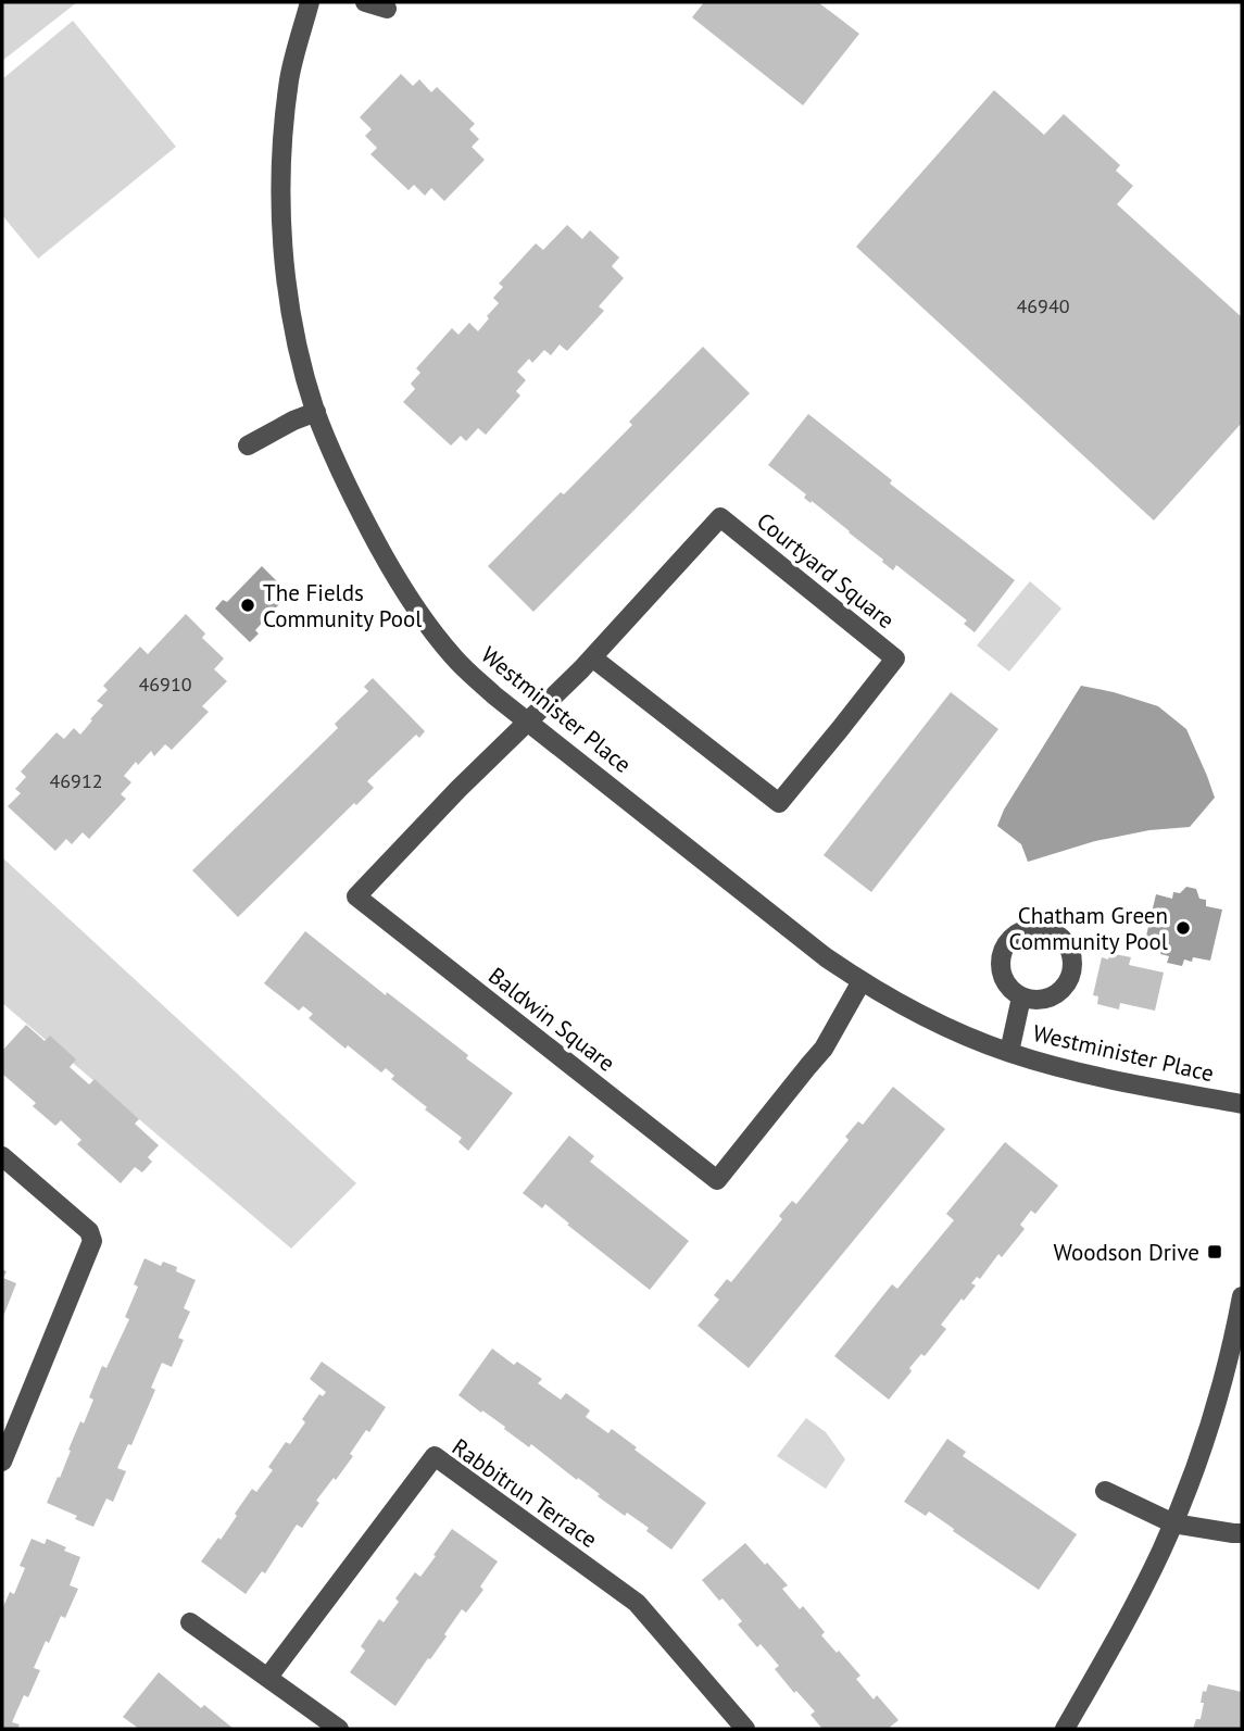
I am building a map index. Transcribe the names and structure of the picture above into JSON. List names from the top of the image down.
{
  "streets": {
    "street": [
      "Courtyard Square",
      "Westminister Place",
      "Baldwin Square",
      "Rabbitrun Terrace"
    ]
  },
  "crossings": [
    ["Courtyard Square", "Westminister Place"],
    ["Courtyard Square", "Baldwin Square"],
    ["Westminister Place", "Baldwin Square"]
  ],
  "places": {
    "other": ["The Fields Community Pool", "Chatham Green Community Pool"],
    "transit": ["Woodson Drive"]
  },
  "house_numbers": ["46940", "46910", "46912"]
}
